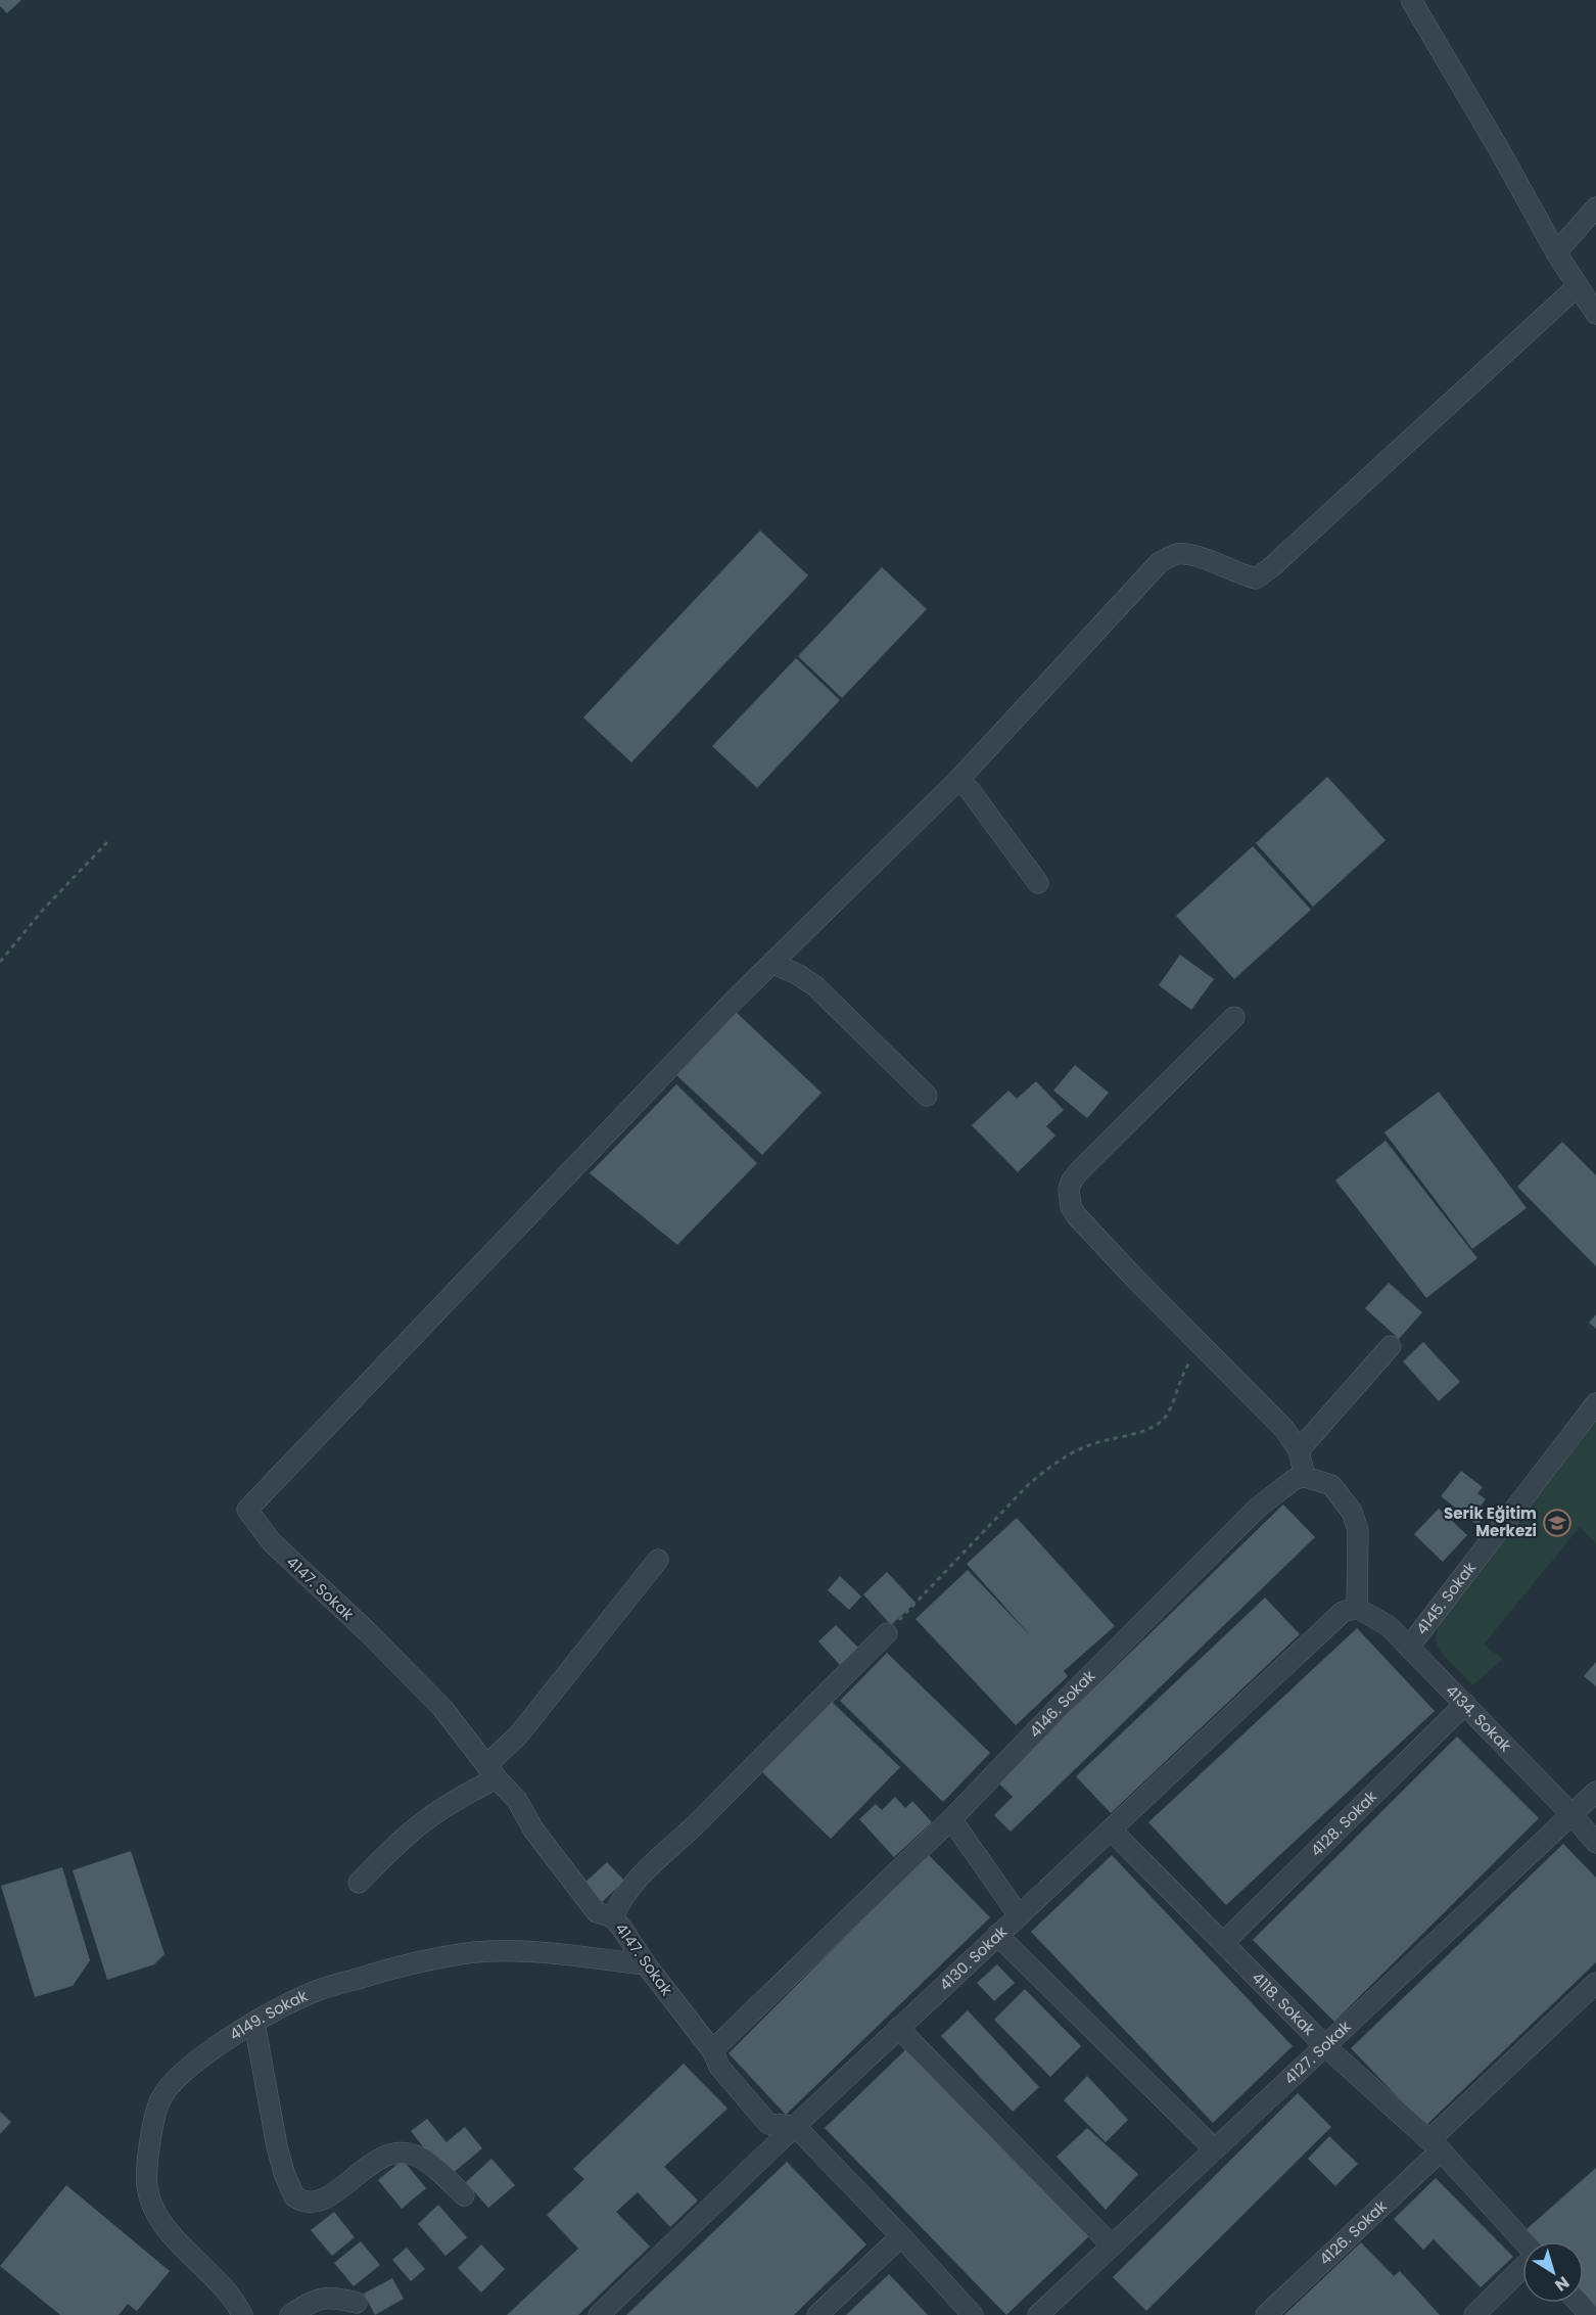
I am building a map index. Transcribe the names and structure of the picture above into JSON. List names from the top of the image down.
{
  "streets": {
    "street": [
      "4147. Sokak",
      "4145. Sokak",
      "4146. Sokak",
      "4134. Sokak",
      "4128. Sokak",
      "4130. Sokak",
      "4118. Sokak",
      "4149. Sokak",
      "4127. Sokak",
      "4126. Sokak"
    ]
  },
  "crossings": [
    ["4147. Sokak", "4146. Sokak"],
    ["4147. Sokak", "4130. Sokak"],
    ["4147. Sokak", "4149. Sokak"],
    ["4145. Sokak", "4134. Sokak"],
    ["4134. Sokak", "4128. Sokak"],
    ["4134. Sokak", "4130. Sokak"],
    ["4134. Sokak", "4127. Sokak"],
    ["4128. Sokak", "4118. Sokak"],
    ["4130. Sokak", "4118. Sokak"],
    ["4118. Sokak", "4127. Sokak"],
    ["4118. Sokak", "4126. Sokak"]
  ],
  "places": {
    "school or university": ["Serik Eğitim Merkezi"]
  },
  "north": "bottom right"
}
